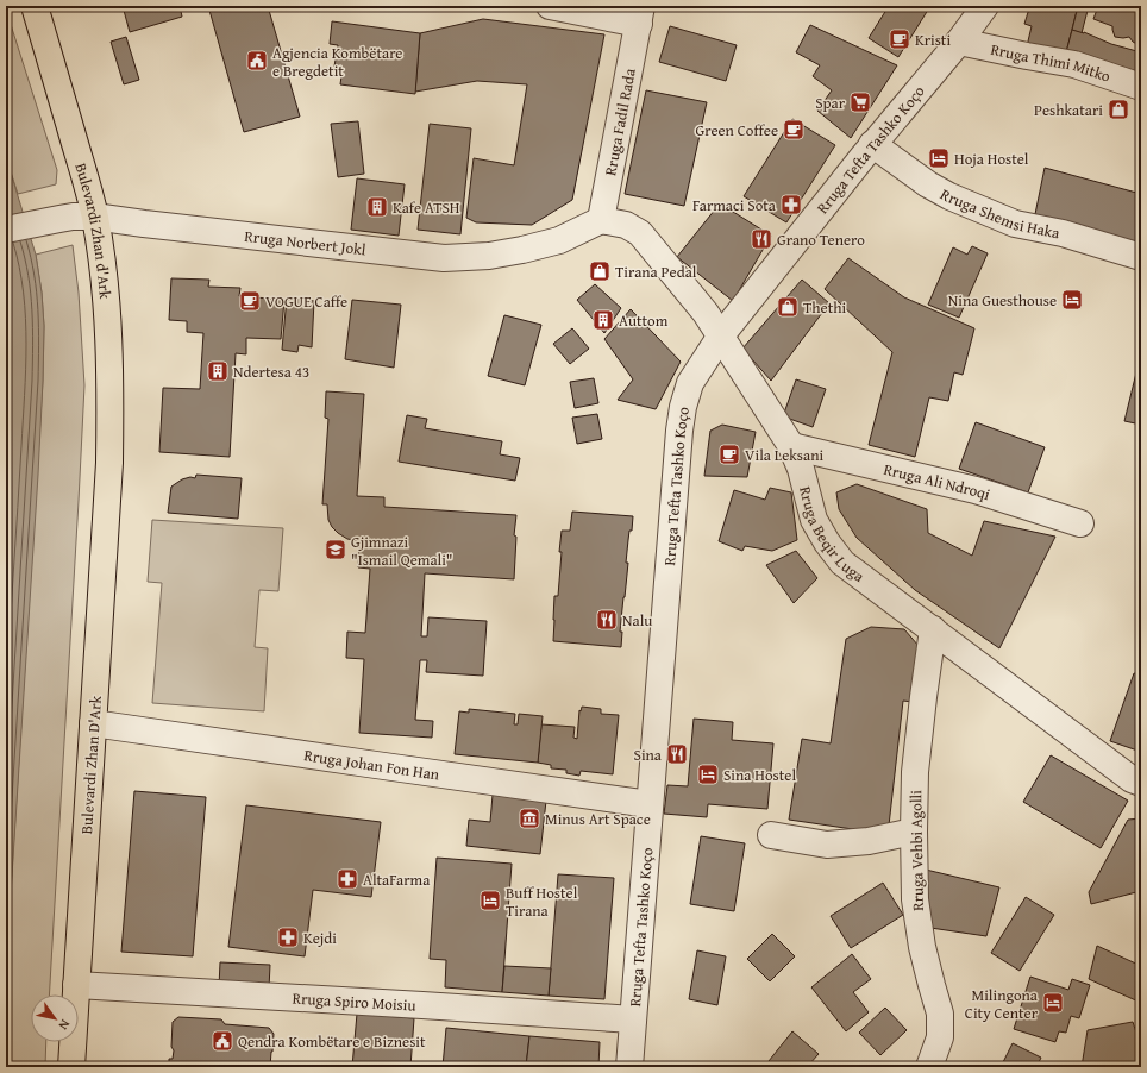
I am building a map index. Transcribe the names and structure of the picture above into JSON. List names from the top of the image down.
{
  "streets": {
    "main road": ["Bulevardi Zhan d'Ark", "Bulevardi Zhan D'Ark"],
    "street": [
      "Rruga Thimi Mitko",
      "Rruga Fadil Rada",
      "Rruga Tefta Tashko Koço",
      "Rruga Shemsi Haka",
      "Rruga Norbert Jokl",
      "Rruga Ali Ndroqi",
      "Rruga Beqir Luga",
      "Rruga Johan Fon Han",
      "Rruga Vehbi Agolli",
      "Rruga Spiro Moisiu"
    ]
  },
  "crossings": [
    ["Rruga Thimi Mitko", "Rruga Tefta Tashko Koço"],
    ["Rruga Fadil Rada", "Rruga Norbert Jokl"],
    ["Rruga Fadil Rada", "Rruga Beqir Luga"],
    ["Rruga Tefta Tashko Koço", "Rruga Shemsi Haka"],
    ["Rruga Tefta Tashko Koço", "Rruga Beqir Luga"],
    ["Rruga Tefta Tashko Koço", "Rruga Johan Fon Han"],
    ["Rruga Tefta Tashko Koço", "Rruga Spiro Moisiu"],
    ["Bulevardi Zhan d'Ark", "Rruga Norbert Jokl"],
    ["Bulevardi Zhan d'Ark", "Bulevardi Zhan D'Ark"],
    ["Rruga Norbert Jokl", "Rruga Beqir Luga"],
    ["Rruga Ali Ndroqi", "Rruga Beqir Luga"],
    ["Rruga Beqir Luga", "Rruga Vehbi Agolli"],
    ["Rruga Johan Fon Han", "Bulevardi Zhan D'Ark"],
    ["Bulevardi Zhan D'Ark", "Rruga Spiro Moisiu"]
  ],
  "places": {
    "cafe": [
      "Kristi",
      "Green Coffee",
      "VOGUE Caffe",
      "Vila Leksani"
    ],
    "public building": ["Agjencia Kombëtare e Bregdetit", "Qendra Kombëtare e Biznesit"],
    "supermarket": ["Spar"],
    "shop": ["Peshkatari", "Tirana Pedal", "Thethi"],
    "hotel": [
      "Hoja Hostel",
      "Nina Guesthouse",
      "Sina Hostel",
      "Buff Hostel Tirana",
      "Milingona City Center"
    ],
    "pharmacy": ["Farmaci Sota", "AltaFarma", "Kejdi"],
    "building": ["Kafe ATSH", "Auttom", "Ndertesa 43"],
    "restaurant": ["Grano Tenero", "Nalu", "Sina"],
    "school or university": ["Gjimnazi \"Ismail Qemali\""],
    "museum": ["Minus Art Space"]
  },
  "north": "bottom right"
}
